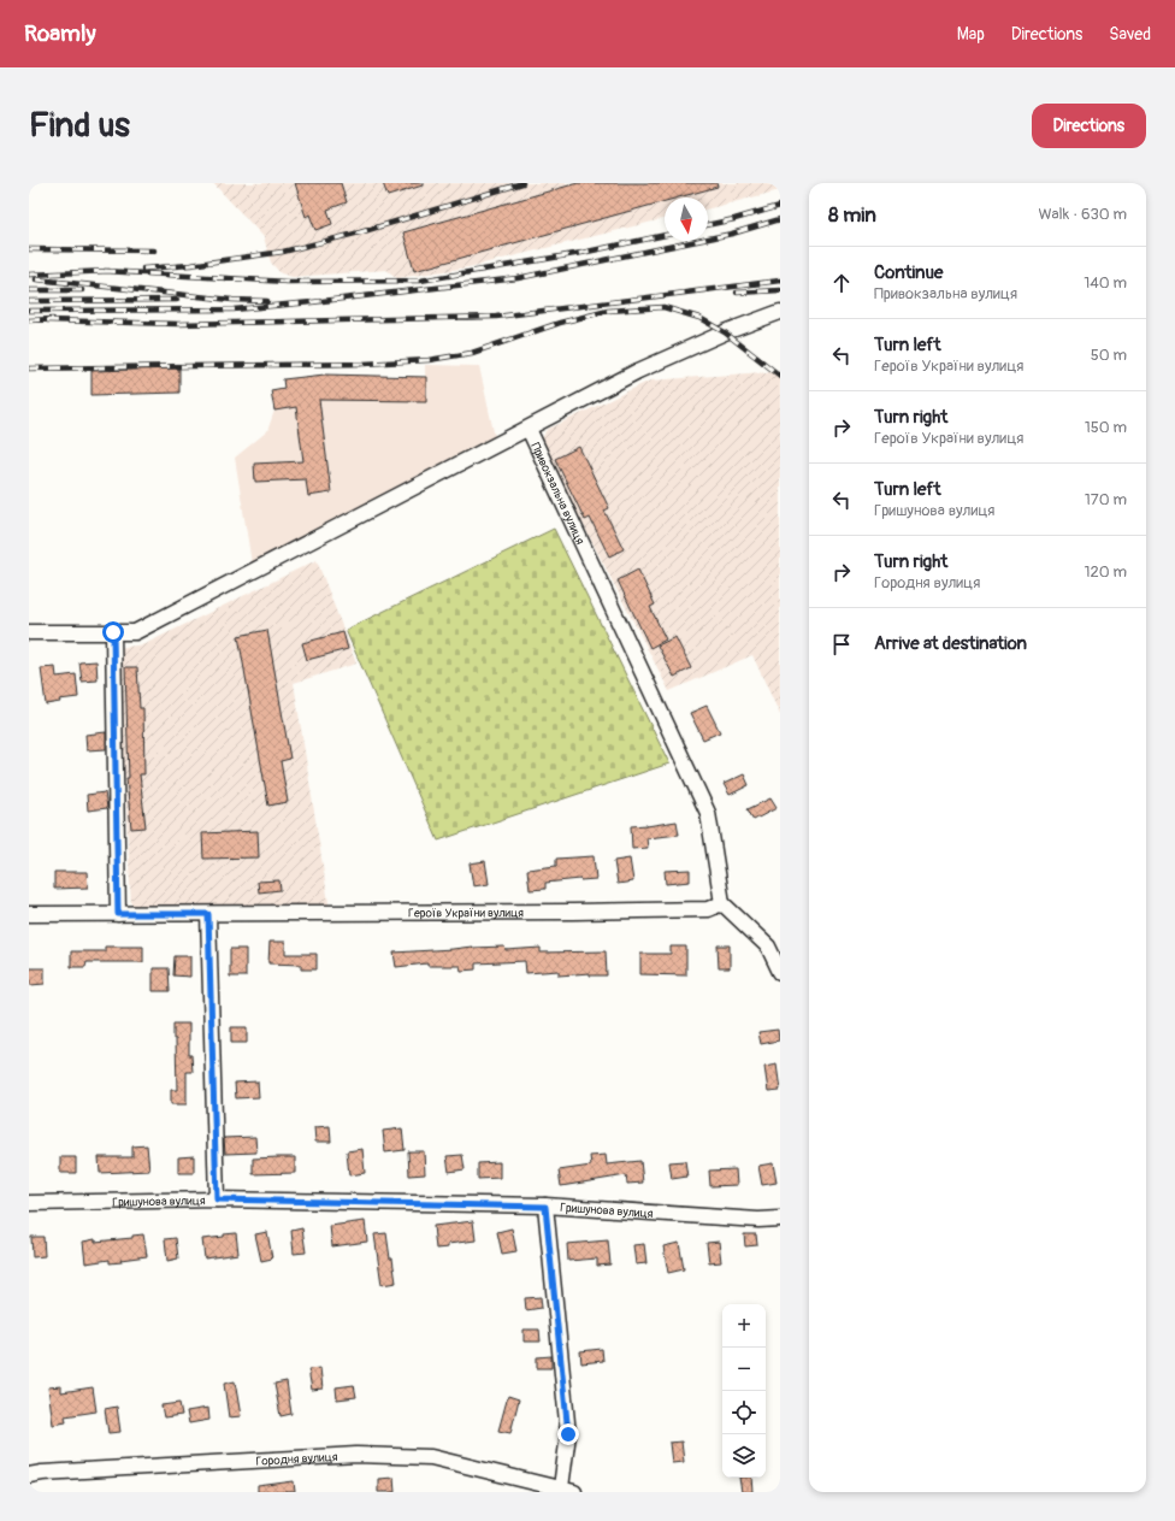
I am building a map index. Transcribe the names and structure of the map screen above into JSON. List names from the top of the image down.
{
  "streets": {
    "street": [
      "Привокзальна вулиця",
      "Героїв України вулиця",
      "Гришунова вулиця",
      "Городня вулиця"
    ]
  },
  "crossings": [
    ["Привокзальна вулиця", "Героїв України вулиця"],
    ["Гришунова вулиця", "Городня вулиця"]
  ],
  "north": "bottom",
  "page": {
    "header": "Roamly",
    "nav": ["Map", "Directions", "Saved"],
    "buttons": "Directions",
    "title": "Find us",
    "heading": ["8 min", "Walk · 630 m"],
    "list": [
      ["Continue", "Привокзальна вулиця", "140 m"],
      ["Turn left", "Героїв України вулиця", "50 m"],
      ["Turn right", "Героїв України вулиця", "150 m"],
      ["Turn left", "Гришунова вулиця", "170 m"],
      ["Turn right", "Городня вулиця", "120 m"],
      "Arrive at destination"
    ],
    "map_buttons": ["+", "−"]
  }
}
